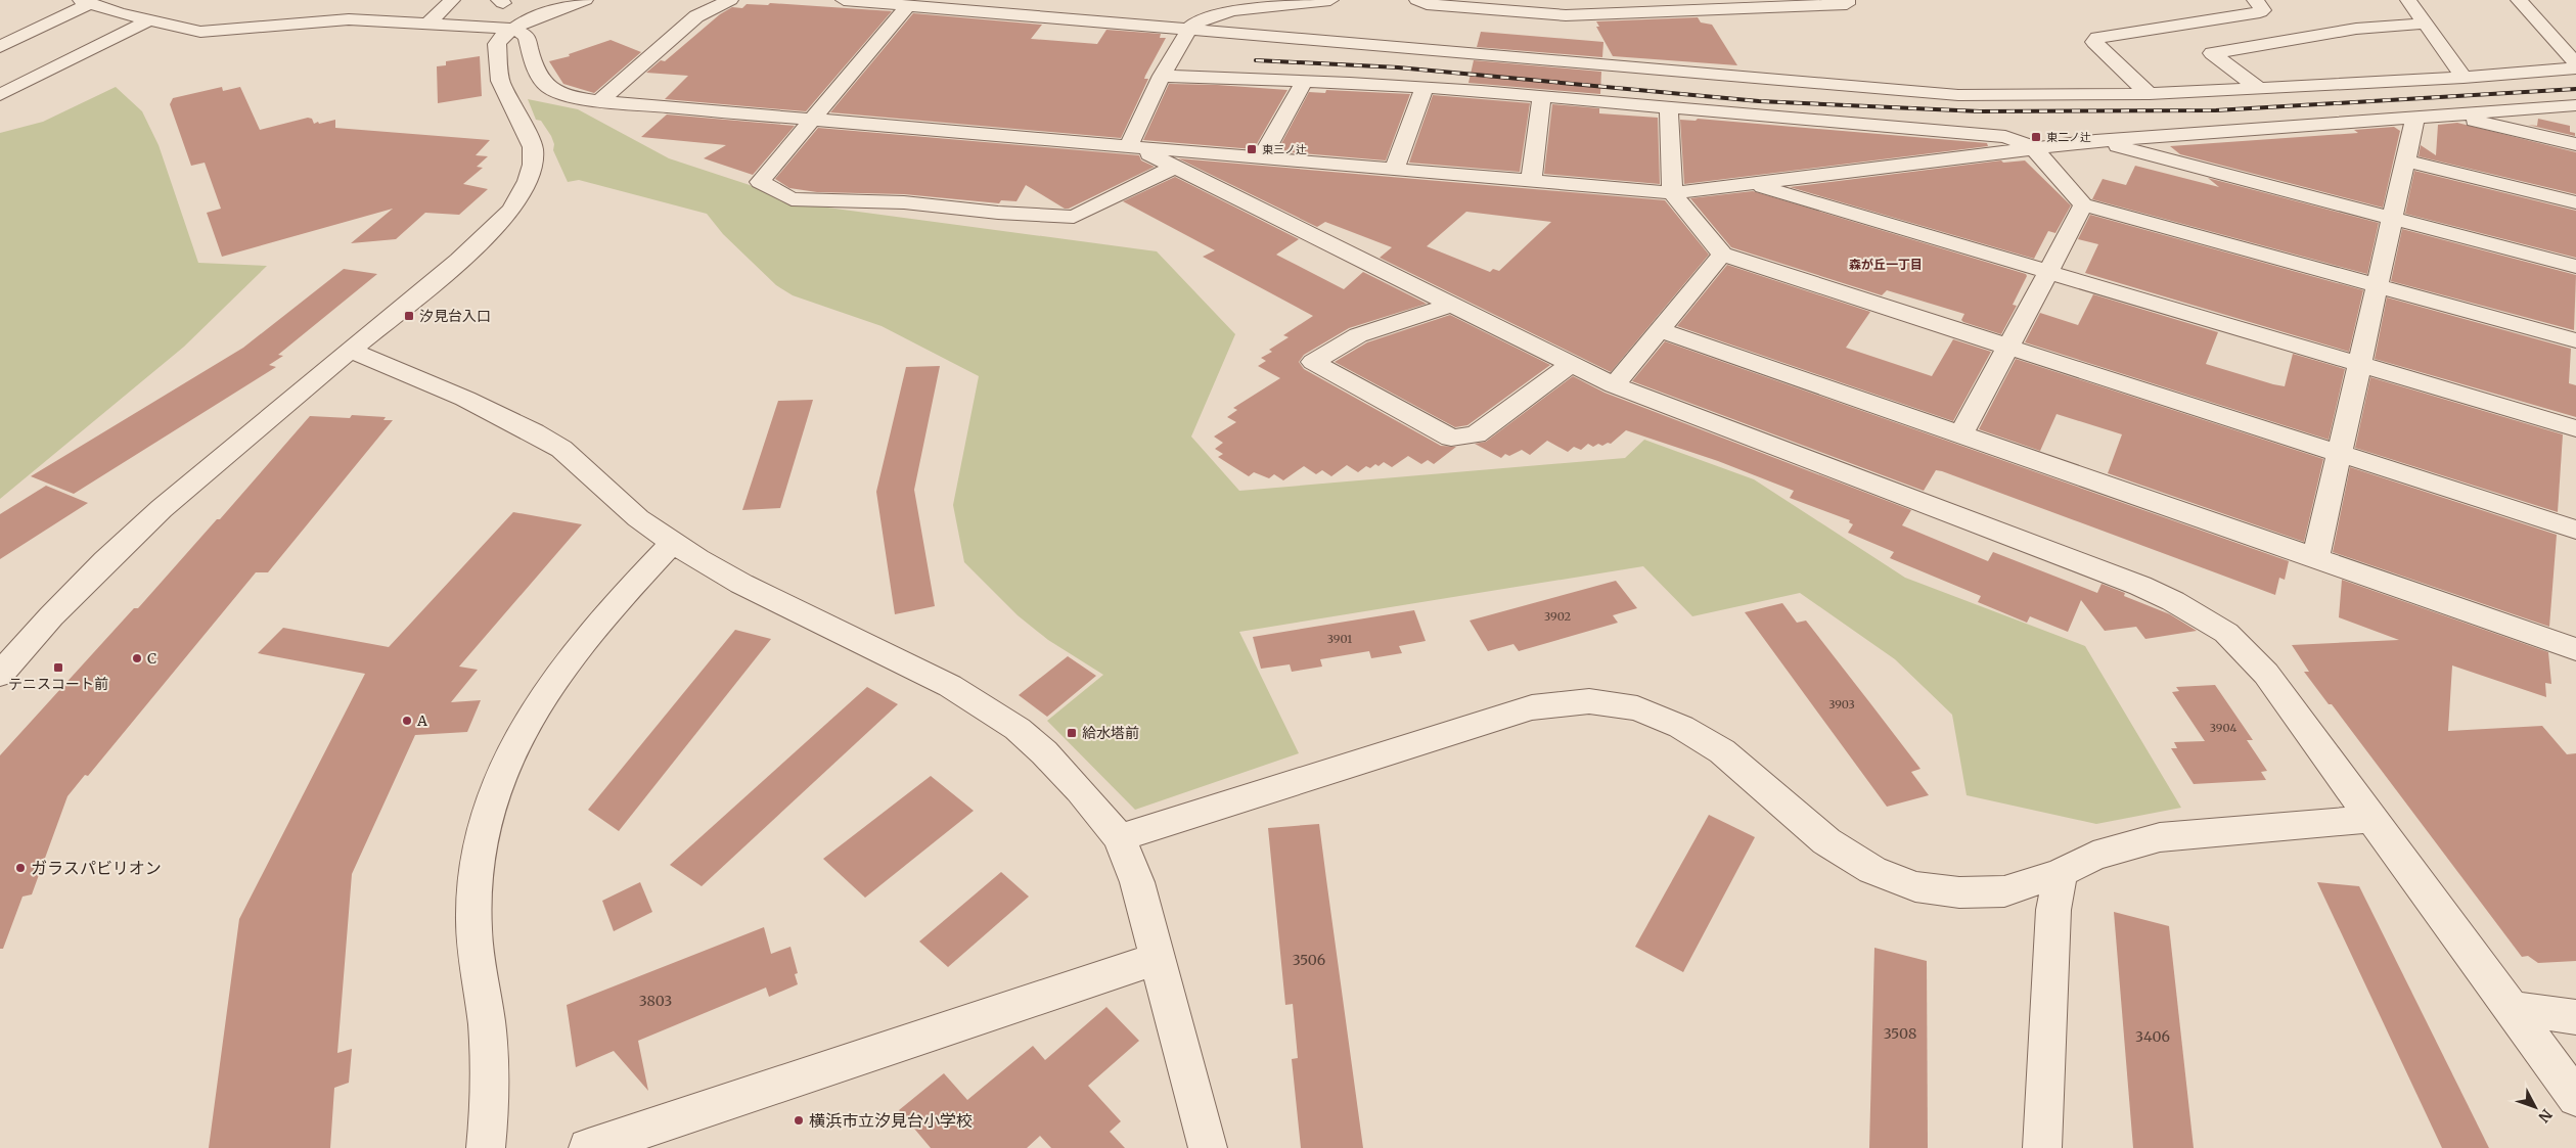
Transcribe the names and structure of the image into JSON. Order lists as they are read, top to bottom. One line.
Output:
{"districts":["森が丘一丁目"],"places":{"transit":["東二ノ辻","東三ノ辻","汐見台入口","テニスコート前","給水塔前"],"other":["C","A","ガラスパビリオン","横浜市立汐見台小学校"]},"house_numbers":["3902","3901","3903","3904","3506","3803","3508","3406"],"north":"bottom right"}
